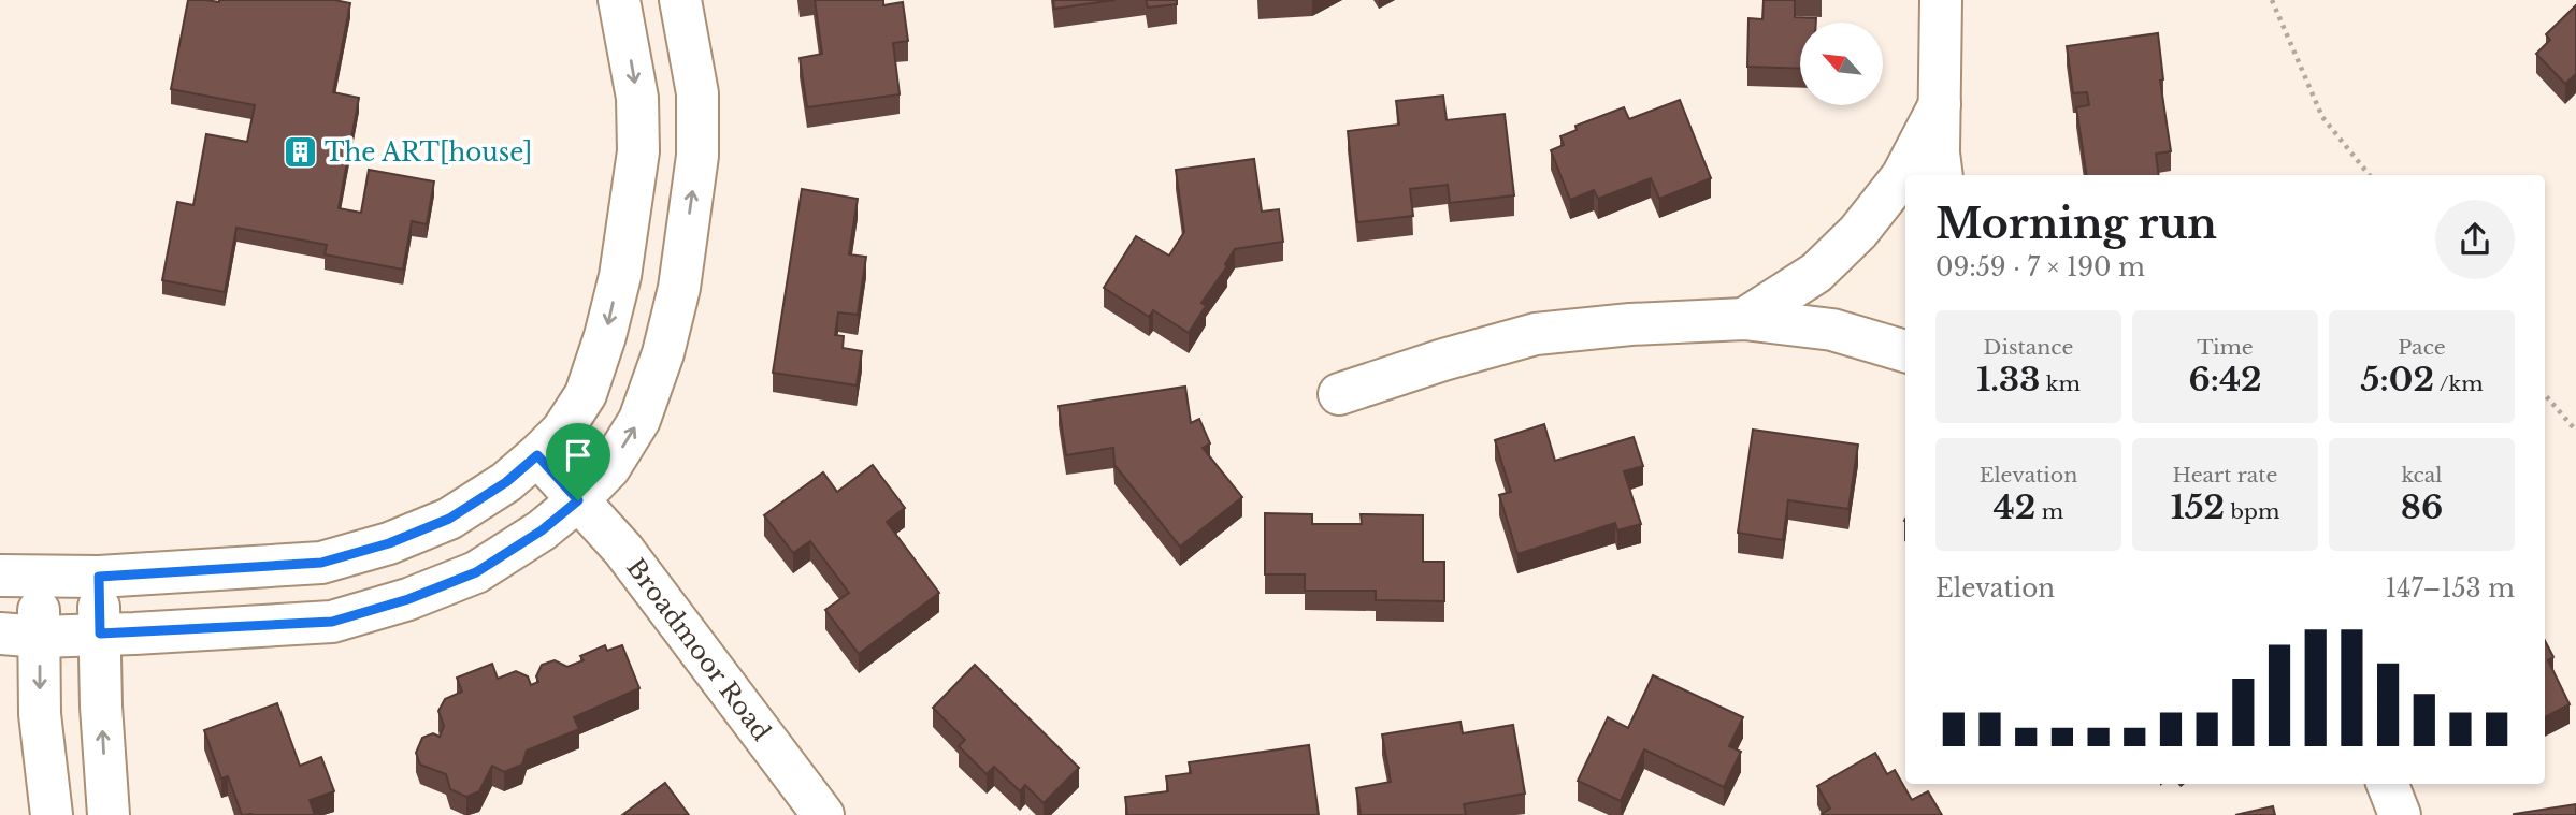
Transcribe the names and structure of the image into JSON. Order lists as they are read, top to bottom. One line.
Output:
{"streets":{"street":["Broadmoor Road"]},"places":{"building":["The ART[house]"]},"north":"top left","page":{"heading":["Morning run","09:59 · 7 × 190 m"],"stats":[["Distance","1.33 km"],["Time","6:42"],["Pace","5:02 /km"],["Elevation","42 m"],["Heart rate","152 bpm"],["kcal","86"]],"chart":["Elevation","147–153 m"]}}
